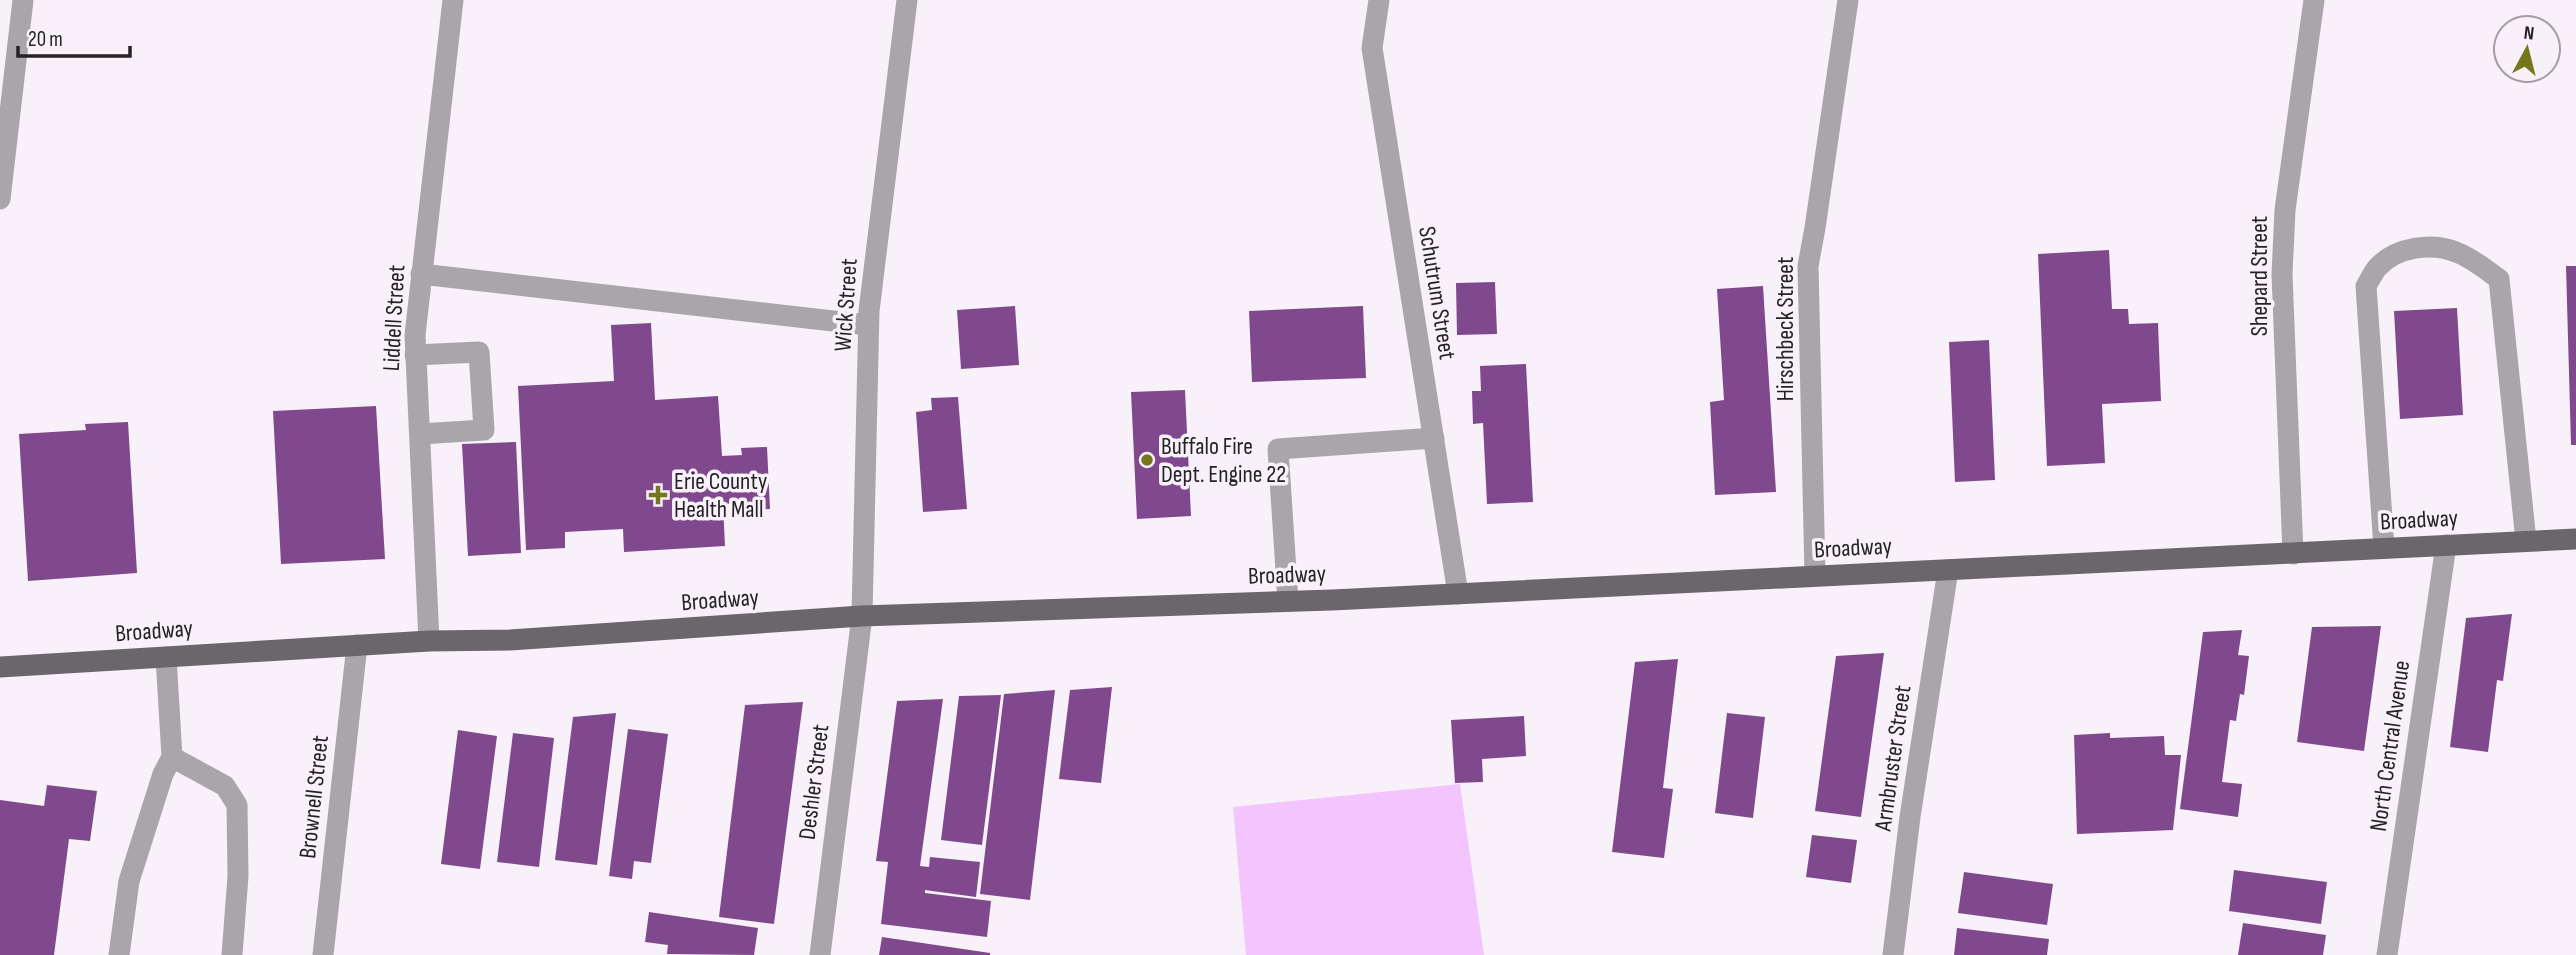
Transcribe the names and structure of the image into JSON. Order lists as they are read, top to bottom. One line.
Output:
{"streets":{"main road":["Broadway"],"street":["Shepard Street","Schutrum Street","Wick Street","Liddell Street","Hirschbeck Street","North Central Avenue","Armbruster Street","Deshler Street","Brownell Street"]},"crossings":[["Shepard Street","Broadway"],["Schutrum Street","Broadway"],["Wick Street","Broadway"],["Wick Street","Deshler Street"],["Liddell Street","Broadway"],["Hirschbeck Street","Broadway"],["Broadway","North Central Avenue"],["Broadway","Armbruster Street"],["Broadway","Deshler Street"],["Broadway","Brownell Street"]],"places":{"other":["Buffalo Fire Dept. Engine 22"],"health":["Erie County Health Mall"]},"scale_bar":"20 m","north":"top"}
